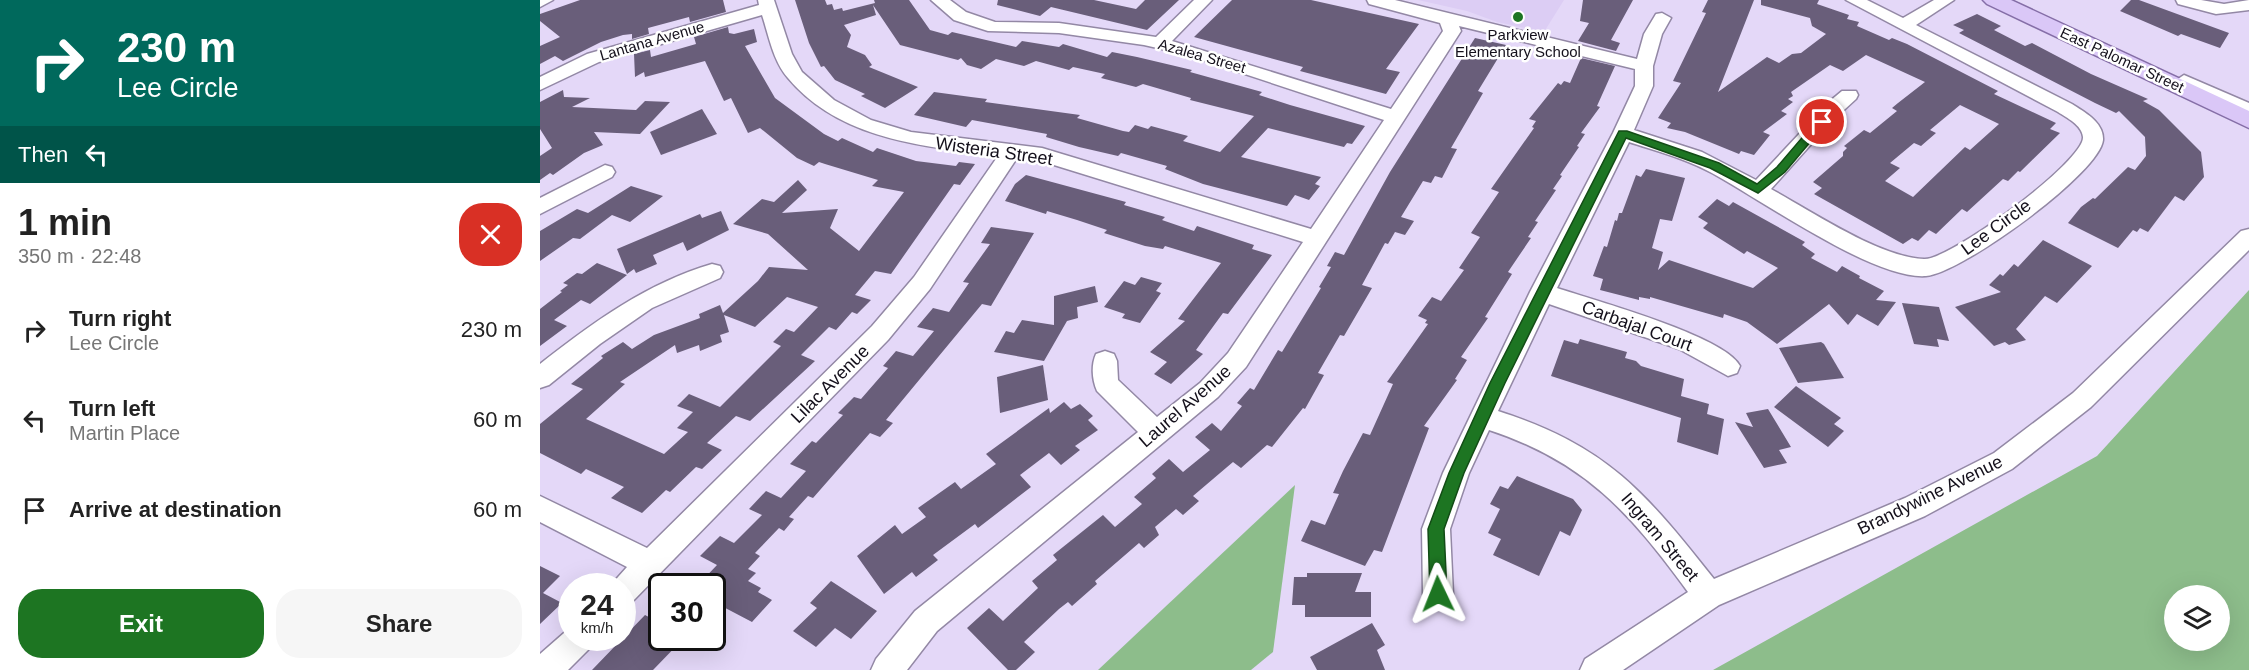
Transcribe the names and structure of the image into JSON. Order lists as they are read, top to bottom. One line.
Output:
{"streets":{"main road":["East Palomar Street"],"street":["Lantana Avenue","Azalea Street","Wisteria Street","Lee Circle","Carbajal Court","Lilac Avenue","Laurel Avenue","Brandywine Avenue","Ingram Street"]},"crossings":[["Lantana Avenue","Wisteria Street"],["Azalea Street","Laurel Avenue"],["Wisteria Street","Lilac Avenue"],["Wisteria Street","Laurel Avenue"],["Brandywine Avenue","Ingram Street"]],"places":["Parkview Elementary School"],"page":{"turn":["230 m","Lee Circle"],"then":"Then","heading":["1 min","350 m · 22:48"],"list":[{"name":"Turn right","note":"Lee Circle","value":"230 m"},{"name":"Turn left","note":"Martin Place","value":"60 m"},{"name":"Arrive at destination","value":"60 m"}],"speed":"24 km/h","limit":"30","buttons":["Exit","Share"]}}
